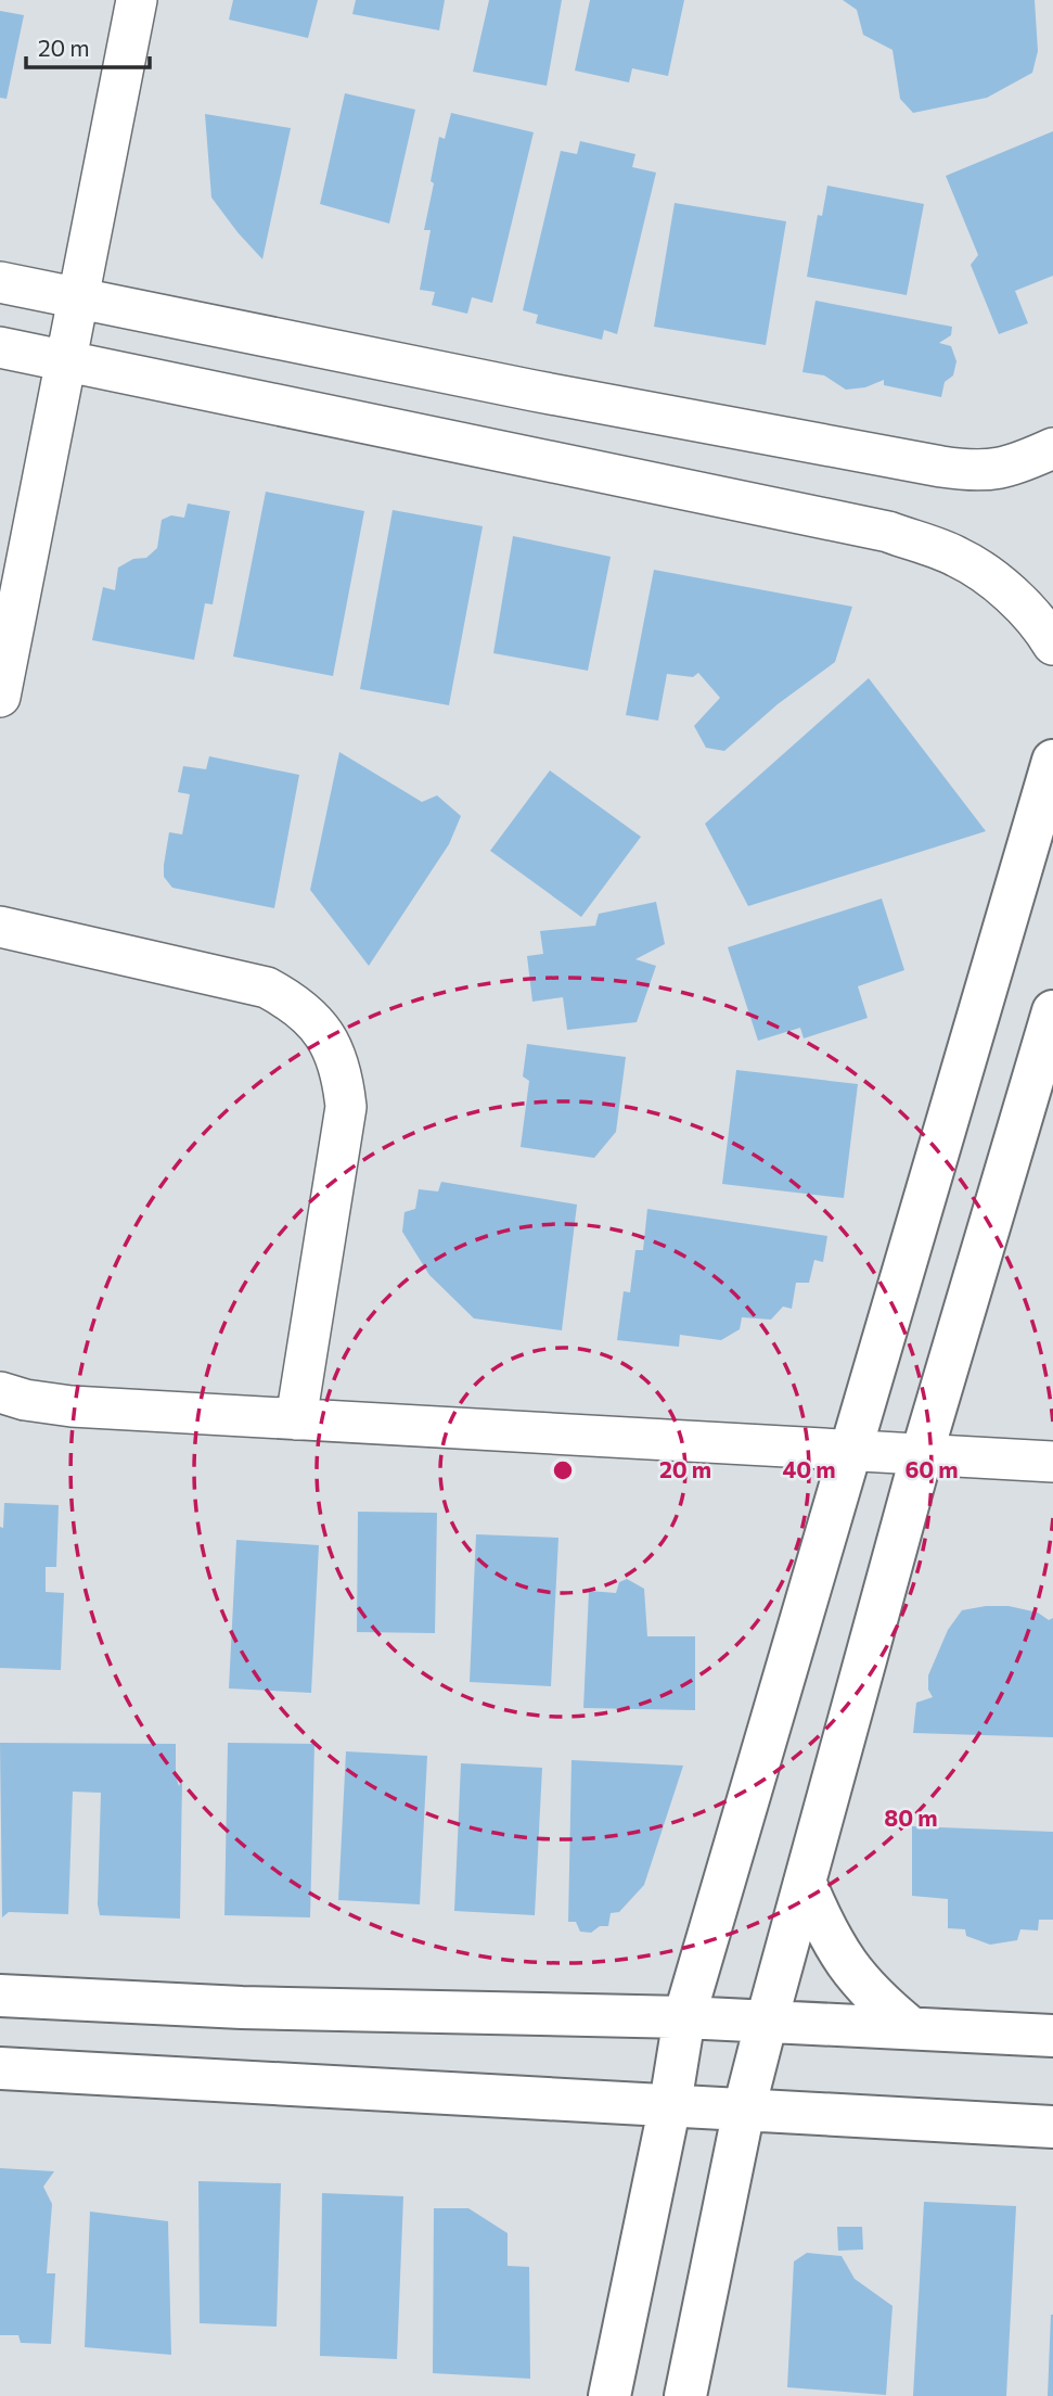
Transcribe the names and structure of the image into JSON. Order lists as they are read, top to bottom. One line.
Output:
{"scale_bar":"20 m","rings":["20 m","40 m","60 m","80 m"]}
